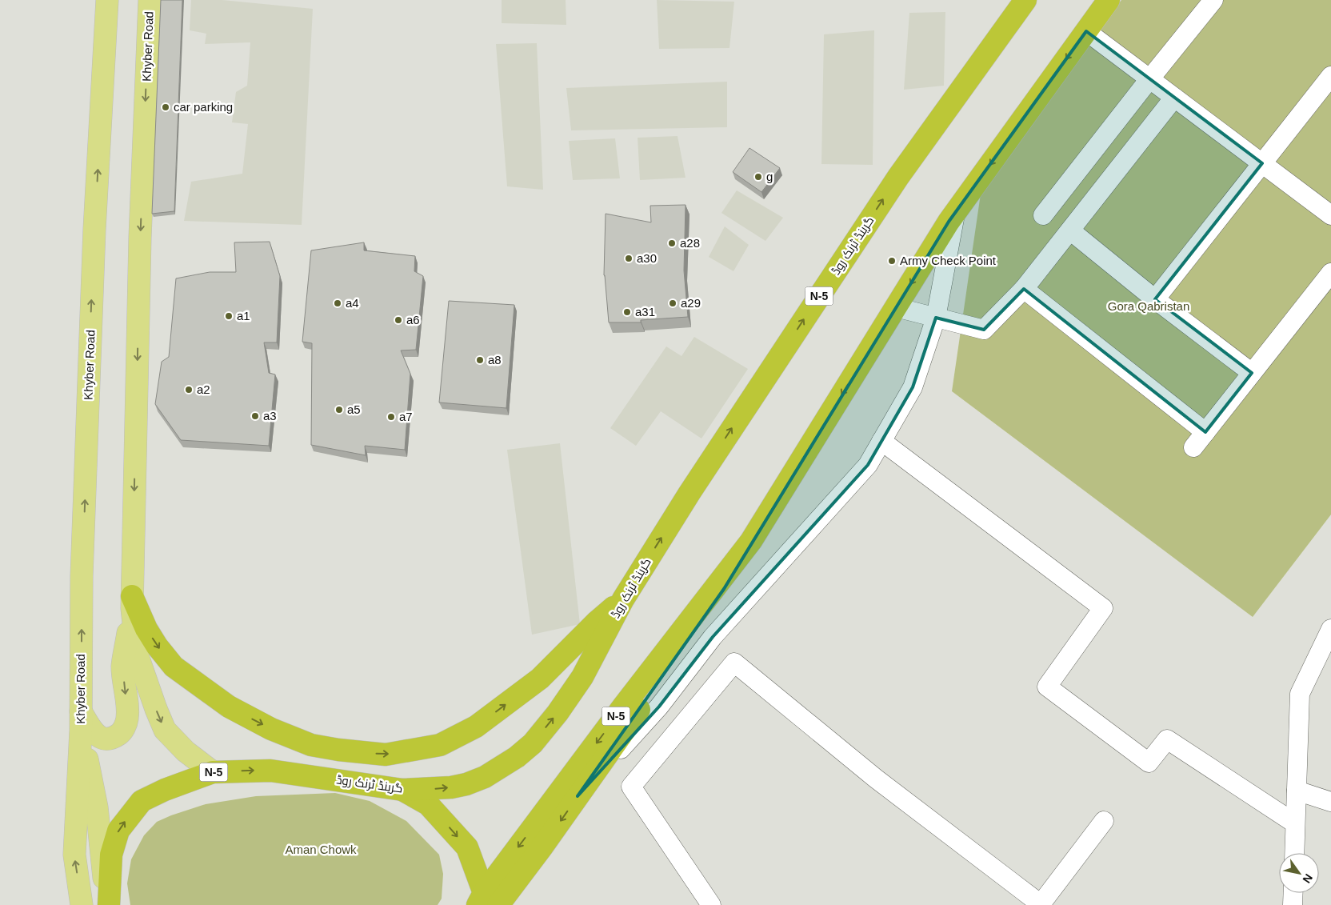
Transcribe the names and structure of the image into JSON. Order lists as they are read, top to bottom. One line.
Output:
{"streets":{"highway":["گرینڈ ٹرنک روڈ","N-5"],"main road":["Khyber Road"]},"parks":["Gora Qabristan","Aman Chowk"],"places":["car parking","g","a28","a30","Army Check Point","a4","a29","a31","a1","a6","a8","a2","a5","a3","a7"],"north":"bottom right"}
